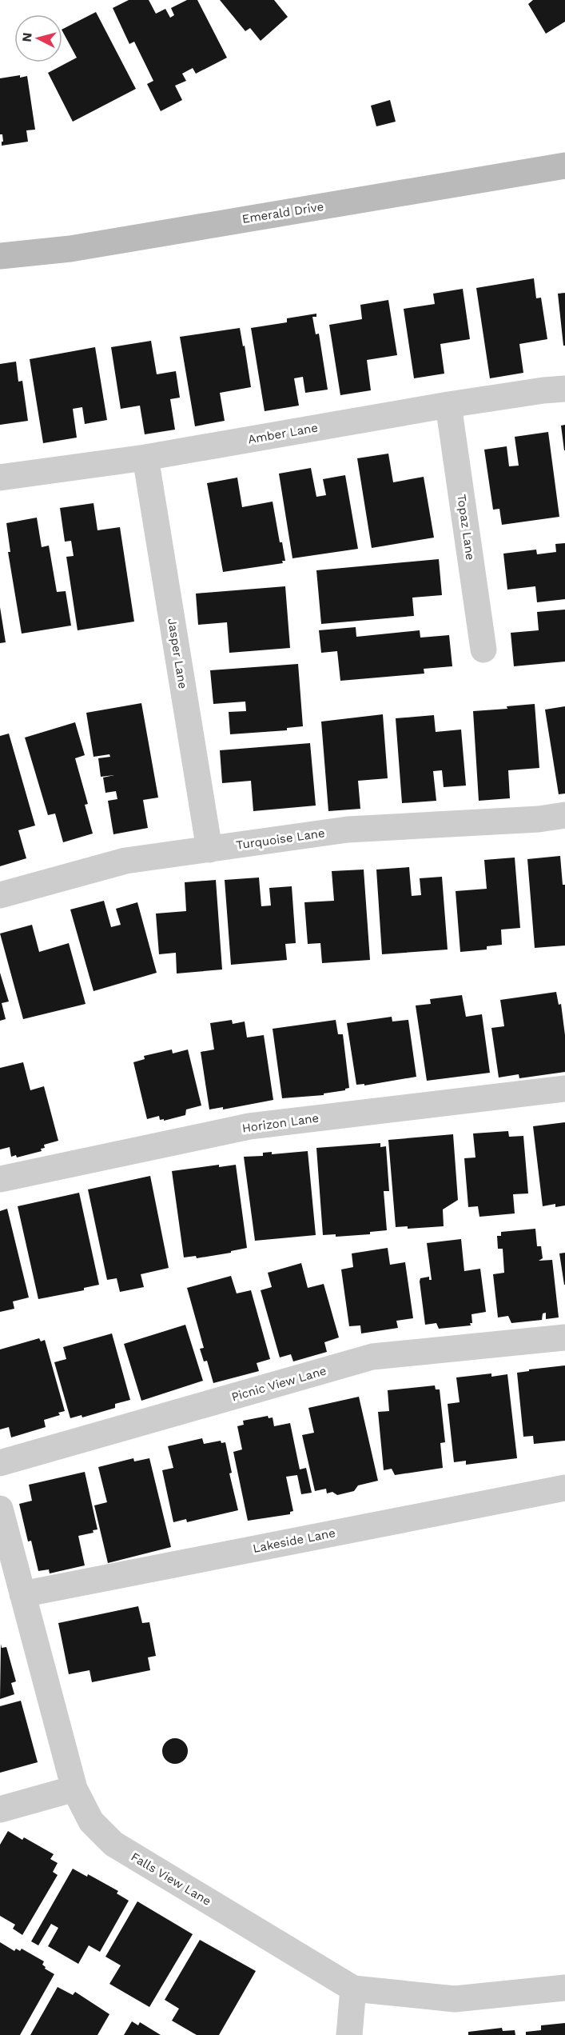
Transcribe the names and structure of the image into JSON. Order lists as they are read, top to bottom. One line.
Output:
{"streets":{"main road":["Emerald Drive"],"street":["Amber Lane","Topaz Lane","Jasper Lane","Turquoise Lane","Horizon Lane","Picnic View Lane","Lakeside Lane","Falls View Lane"]},"crossings":[["Amber Lane","Topaz Lane"],["Amber Lane","Jasper Lane"],["Jasper Lane","Turquoise Lane"],["Lakeside Lane","Falls View Lane"]],"north":"left"}
